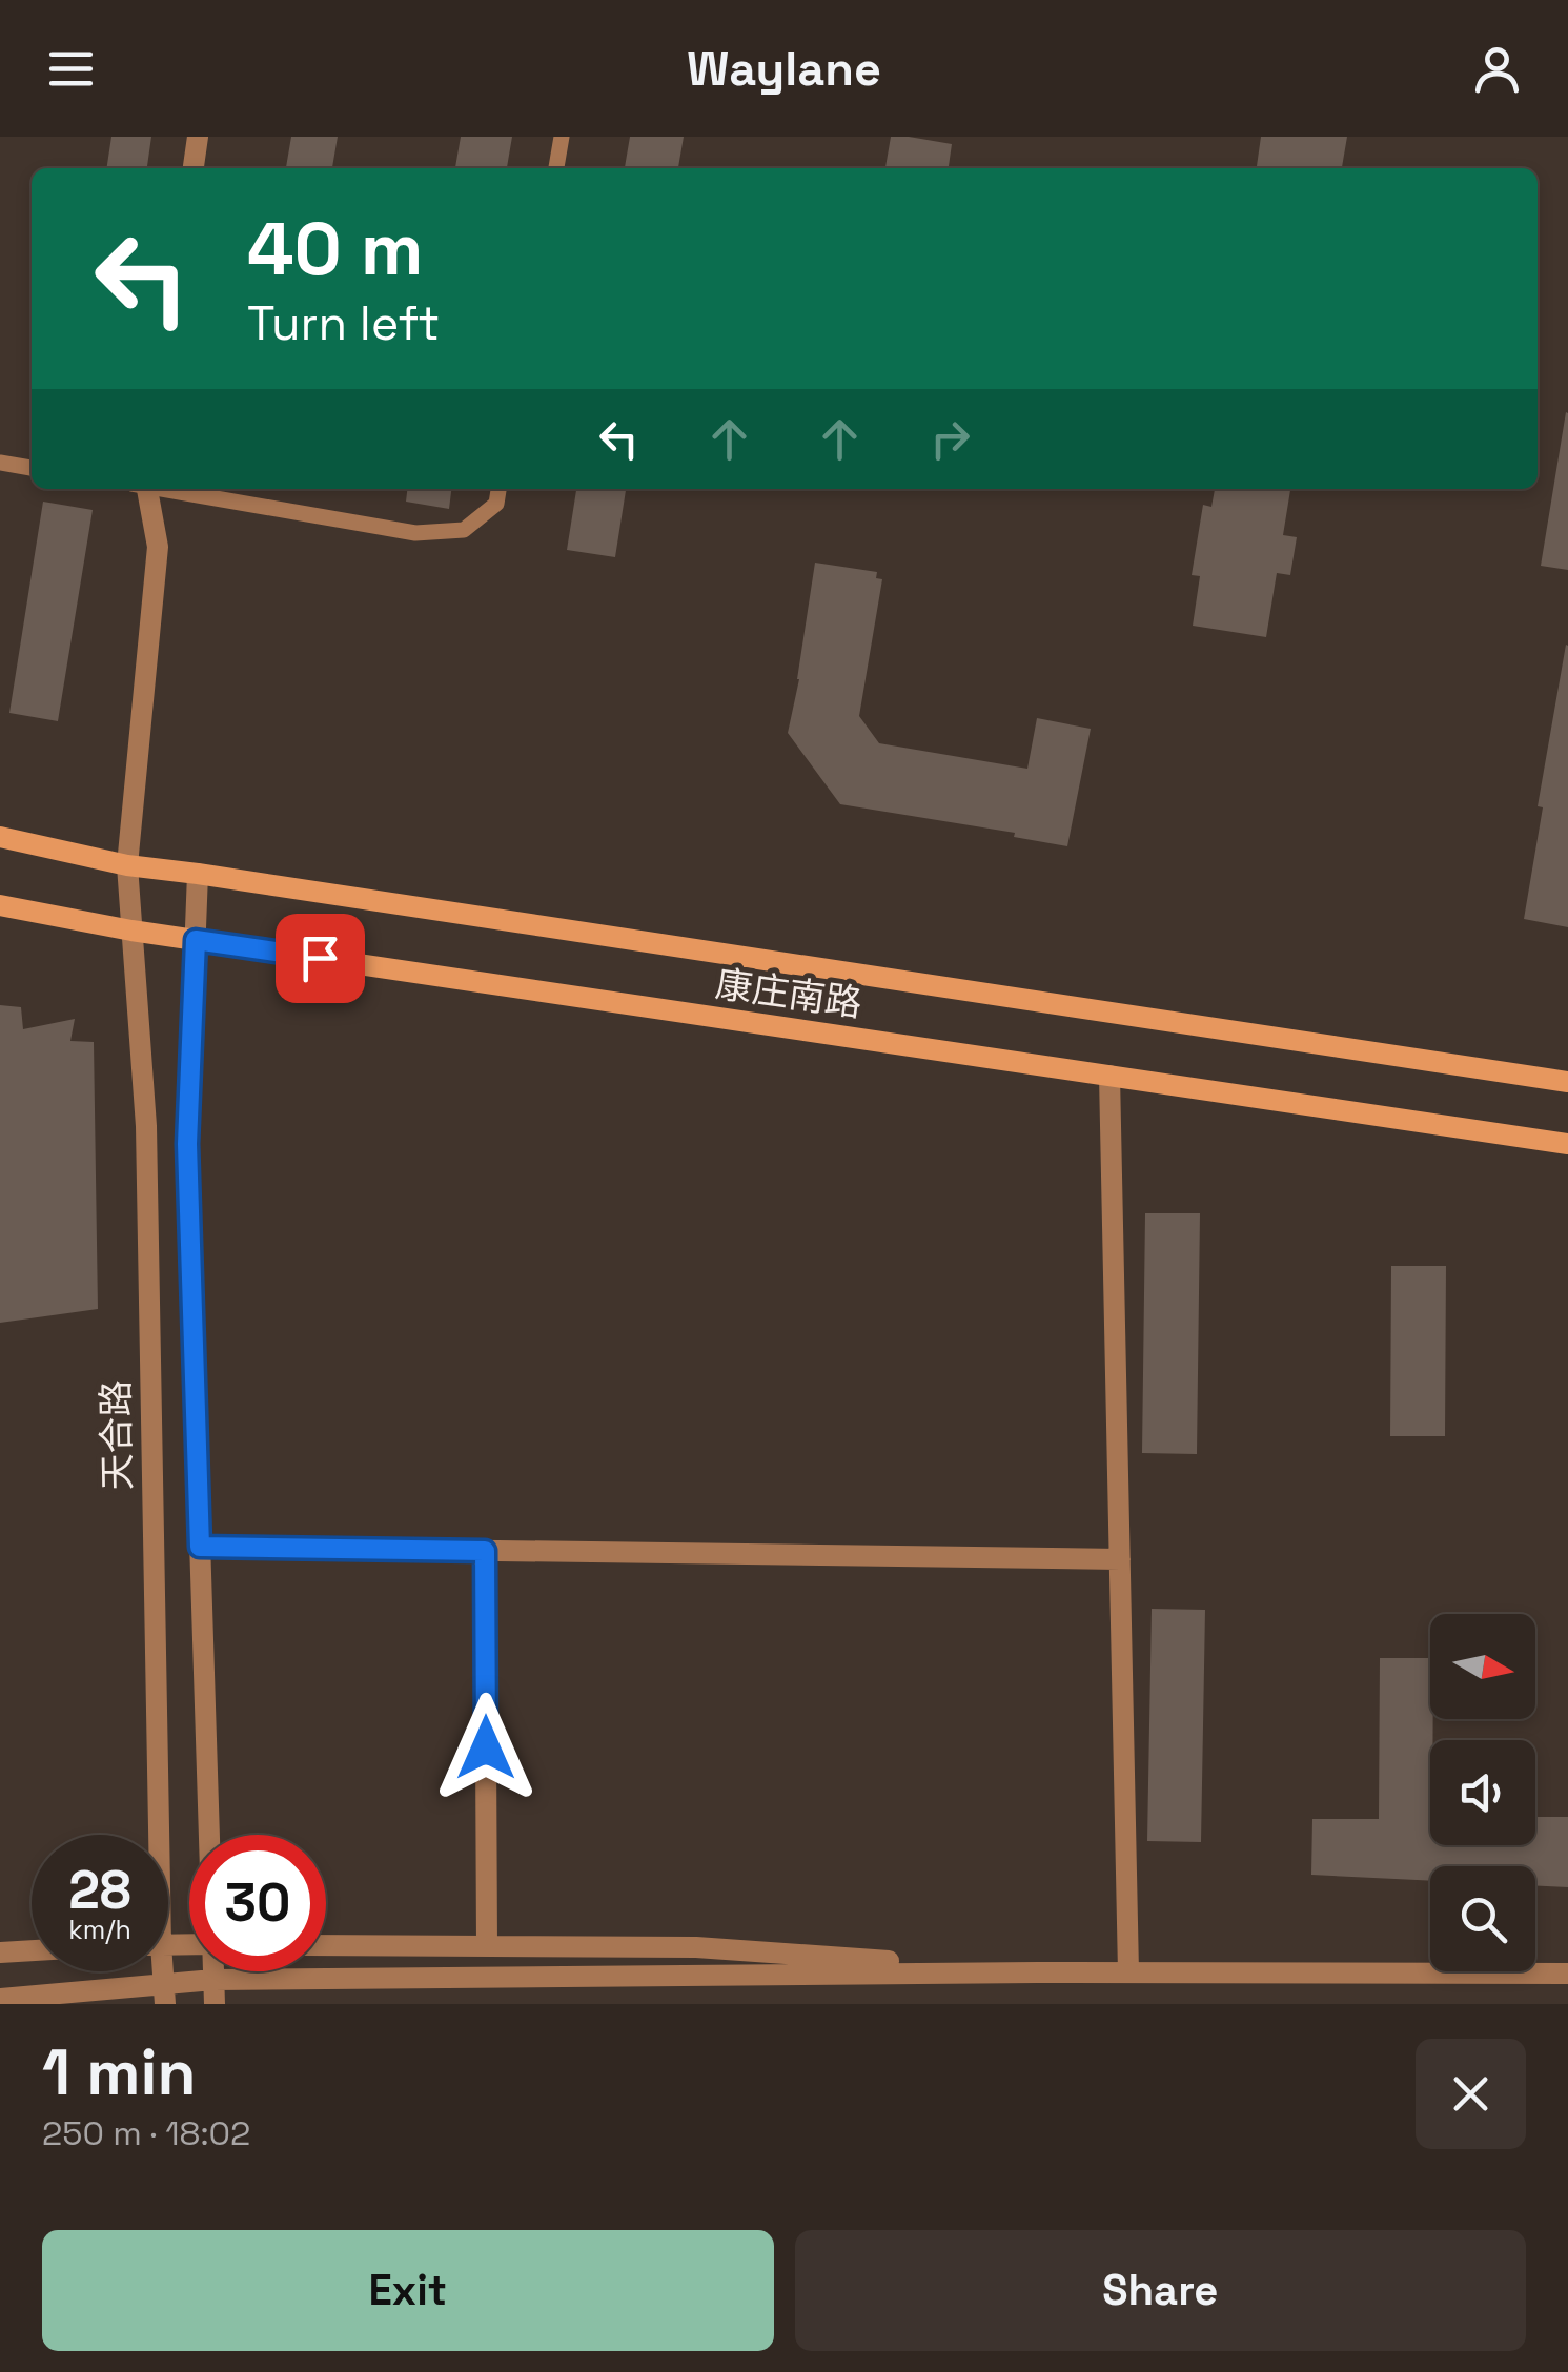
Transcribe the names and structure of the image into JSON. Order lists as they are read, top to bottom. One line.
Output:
{"streets":{"main road":["康庄南路"],"street":["天合路"]},"crossings":[["康庄南路","天合路"]],"north":"right","page":{"header":"Waylane","turn":["40 m","Turn left"],"speed":"28 km/h","limit":"30","heading":["1 min","250 m · 18:02"],"buttons":["Exit","Share"]}}
